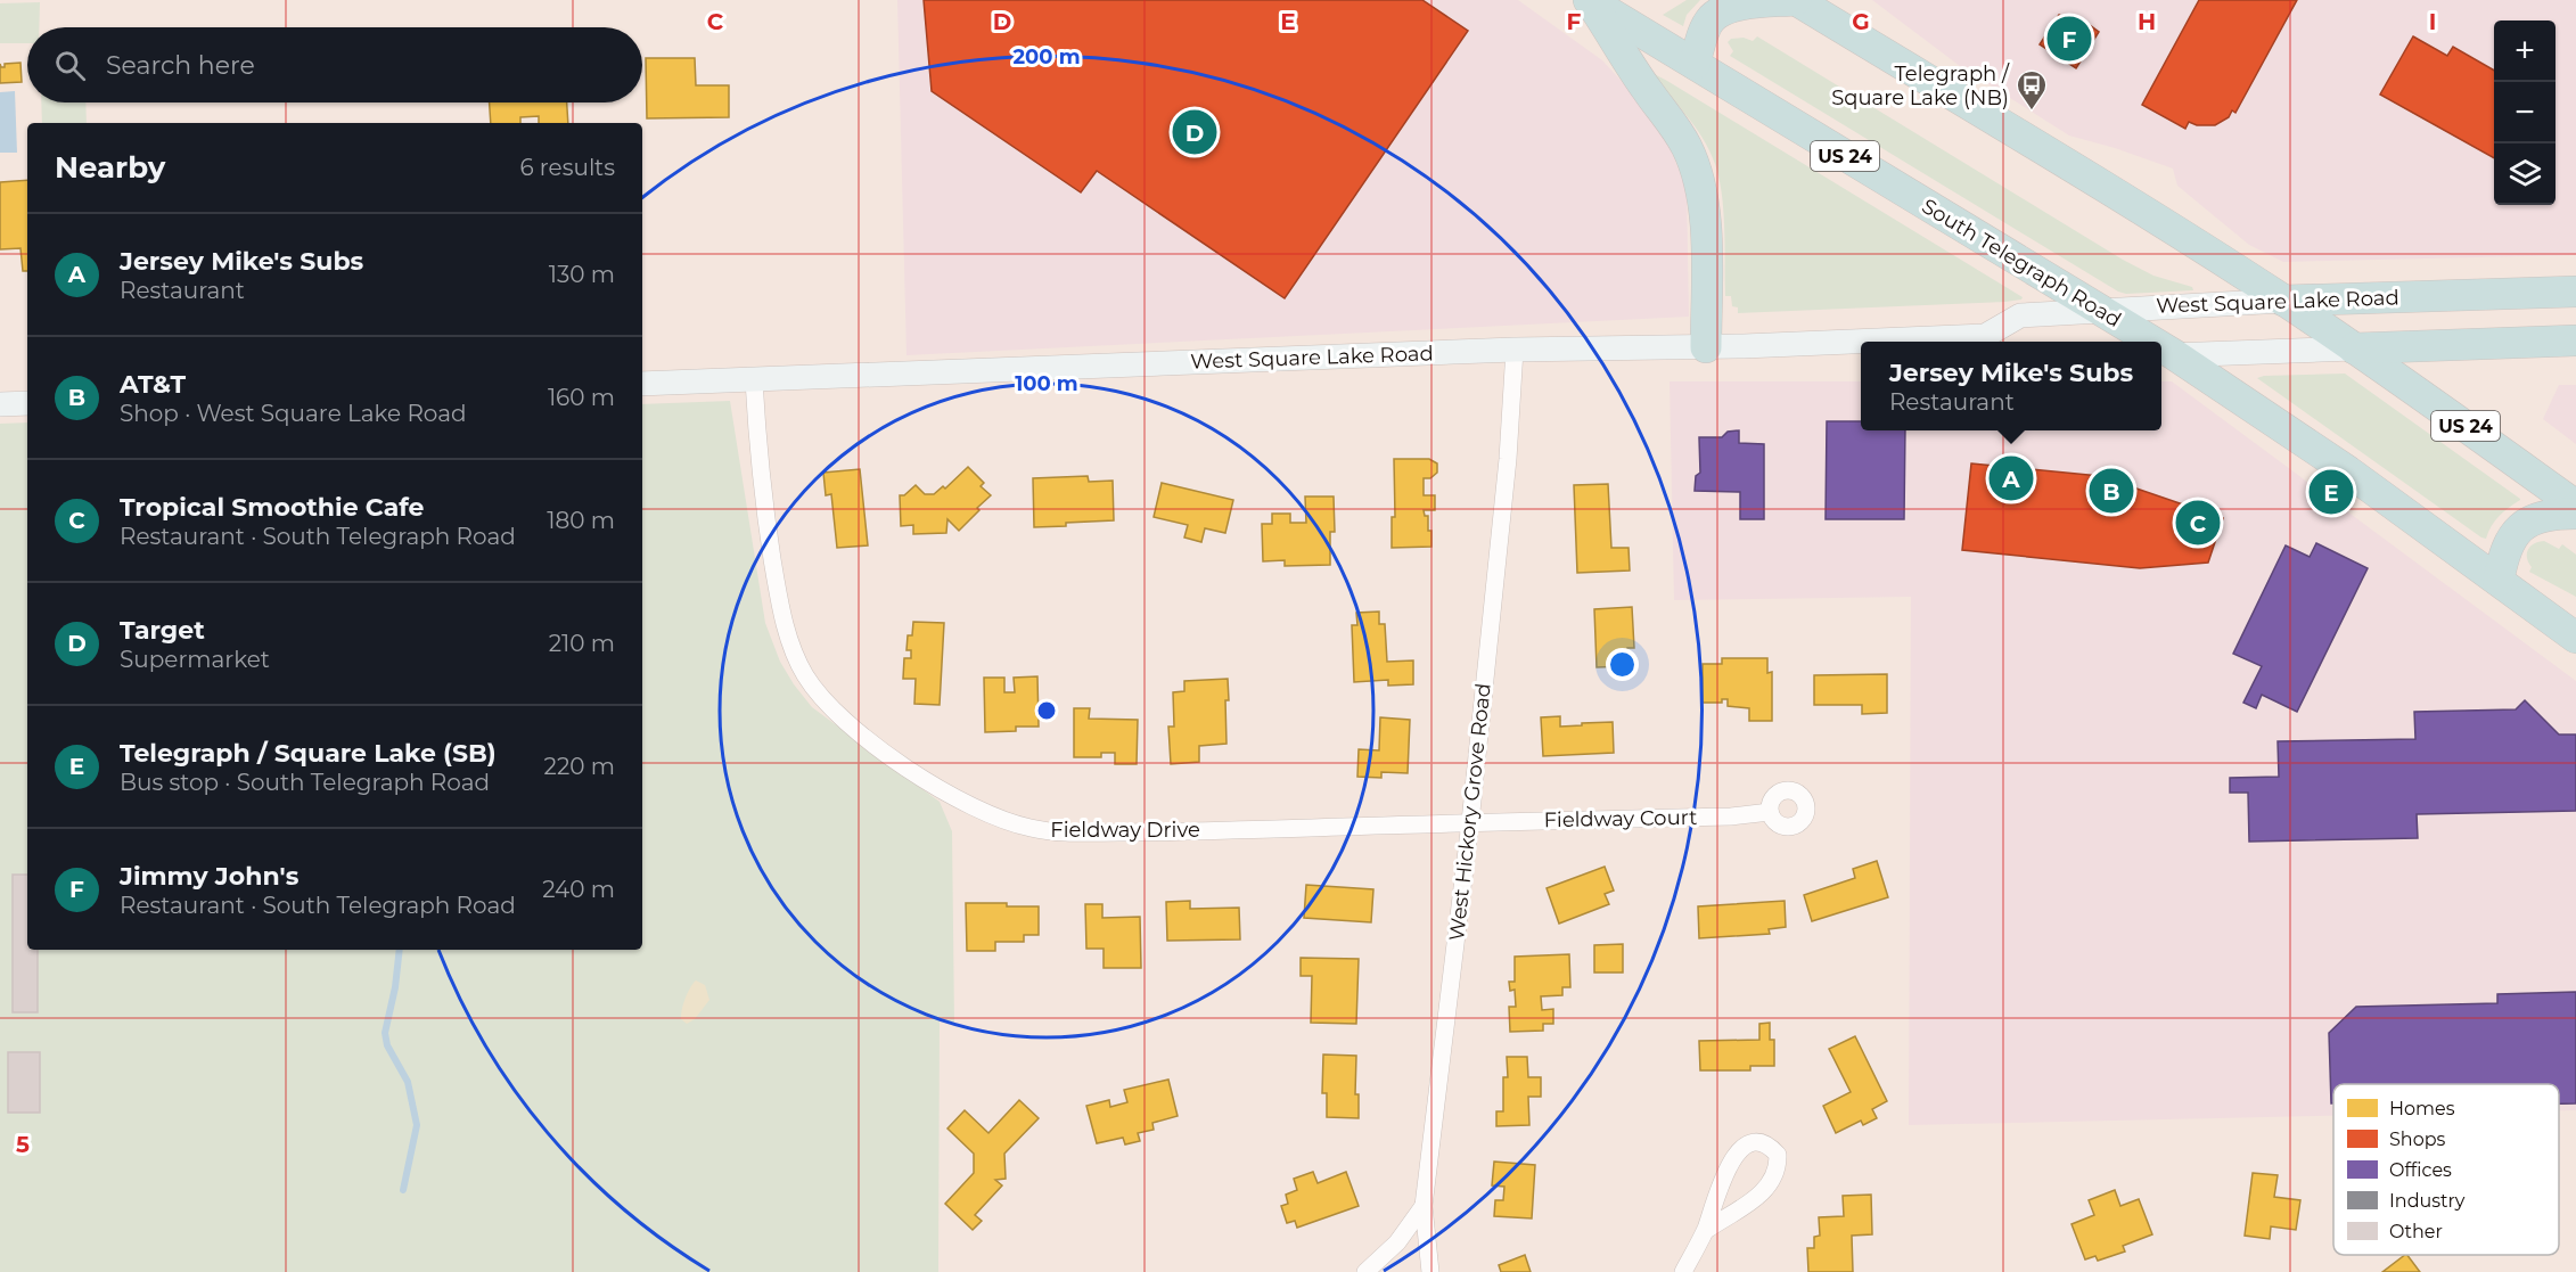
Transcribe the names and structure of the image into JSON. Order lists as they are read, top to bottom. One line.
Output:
{"streets":{"highway":["US 24","South Telegraph Road","West Square Lake Road"],"street":["West Hickory Grove Road","Fieldway Court","Fieldway Drive"]},"crossings":[["US 24","West Square Lake Road"],["South Telegraph Road","West Square Lake Road"],["West Square Lake Road","West Hickory Grove Road"],["West Square Lake Road","Fieldway Drive"],["West Hickory Grove Road","Fieldway Court"],["West Hickory Grove Road","Fieldway Drive"],["Fieldway Court","Fieldway Drive"]],"places":{"bus stop":["Telegraph / Square Lake (NB)"]},"legend":["Homes","Shops","Offices","Industry","Other"],"page":{"pins":["F","D","A","B","E","C"],"map_buttons":["+","−"],"search":"Search here","heading":["Nearby","6 results"],"list":[{"mark":"A","name":"Jersey Mike's Subs","note":"Restaurant","value":"130 m"},{"mark":"B","name":"AT&T","note":"Shop · West Square Lake Road","value":"160 m"},{"mark":"C","name":"Tropical Smoothie Cafe","note":"Restaurant · South Telegraph Road","value":"180 m"},{"mark":"D","name":"Target","note":"Supermarket","value":"210 m"},{"mark":"E","name":"Telegraph / Square Lake (SB)","note":"Bus stop · South Telegraph Road","value":"220 m"},{"mark":"F","name":"Jimmy John's","note":"Restaurant · South Telegraph Road","value":"240 m"}],"popup":["Jersey Mike's Subs","Restaurant"]},"grid":{"columns":["C","D","E","F","G","H","I"],"rows":["5"]},"rings":["200 m","100 m"]}
